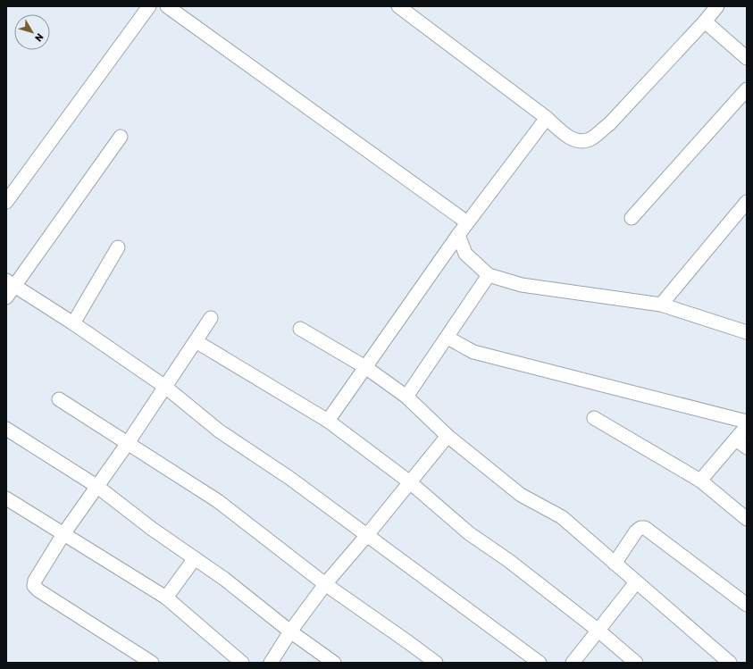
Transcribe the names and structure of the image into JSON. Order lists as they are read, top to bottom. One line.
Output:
{"north":"bottom right"}
